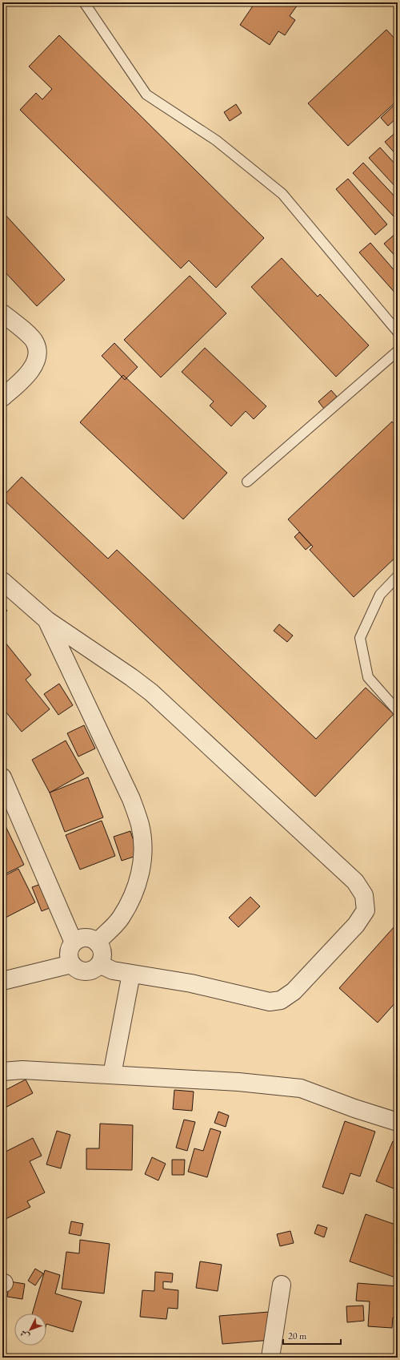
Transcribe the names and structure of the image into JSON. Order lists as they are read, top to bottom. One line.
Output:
{"scale_bar":"20 m","north":"bottom left"}
